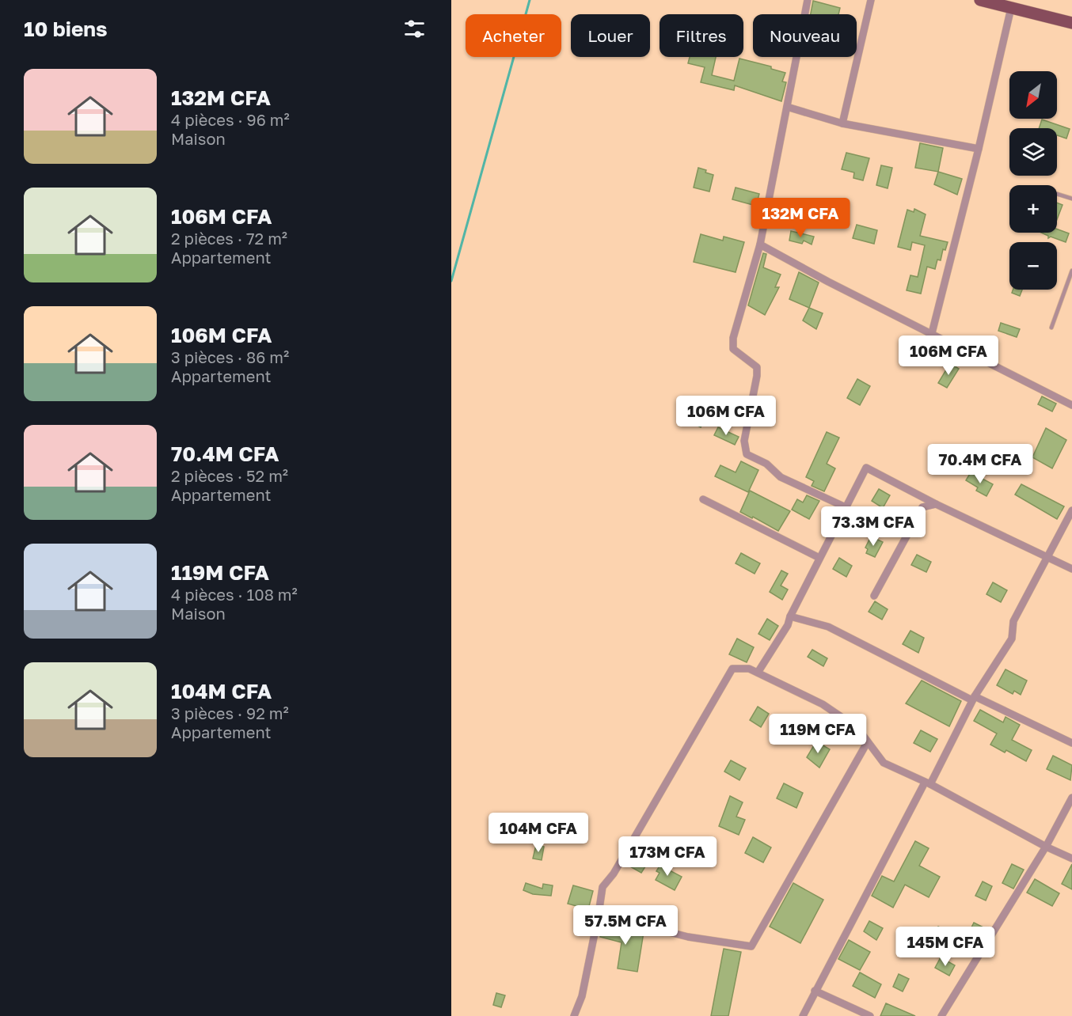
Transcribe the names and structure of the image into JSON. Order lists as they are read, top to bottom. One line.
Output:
{"north":"bottom left","page":{"heading":"10 biens","chip":["Acheter","Louer","Filtres","Nouveau"],"list":[{"name":"132M CFA","note":"4 pièces · 96 m² · Maison"},{"name":"106M CFA","note":"2 pièces · 72 m² · Appartement"},{"name":"106M CFA","note":"3 pièces · 86 m² · Appartement"},{"name":"70.4M CFA","note":"2 pièces · 52 m² · Appartement"},{"name":"119M CFA","note":"4 pièces · 108 m² · Maison"},{"name":"104M CFA","note":"3 pièces · 92 m² · Appartement"}],"map_buttons":["+","−"],"price":["132M CFA","106M CFA","106M CFA","70.4M CFA","73.3M CFA","119M CFA","104M CFA","173M CFA","57.5M CFA","145M CFA"]}}
